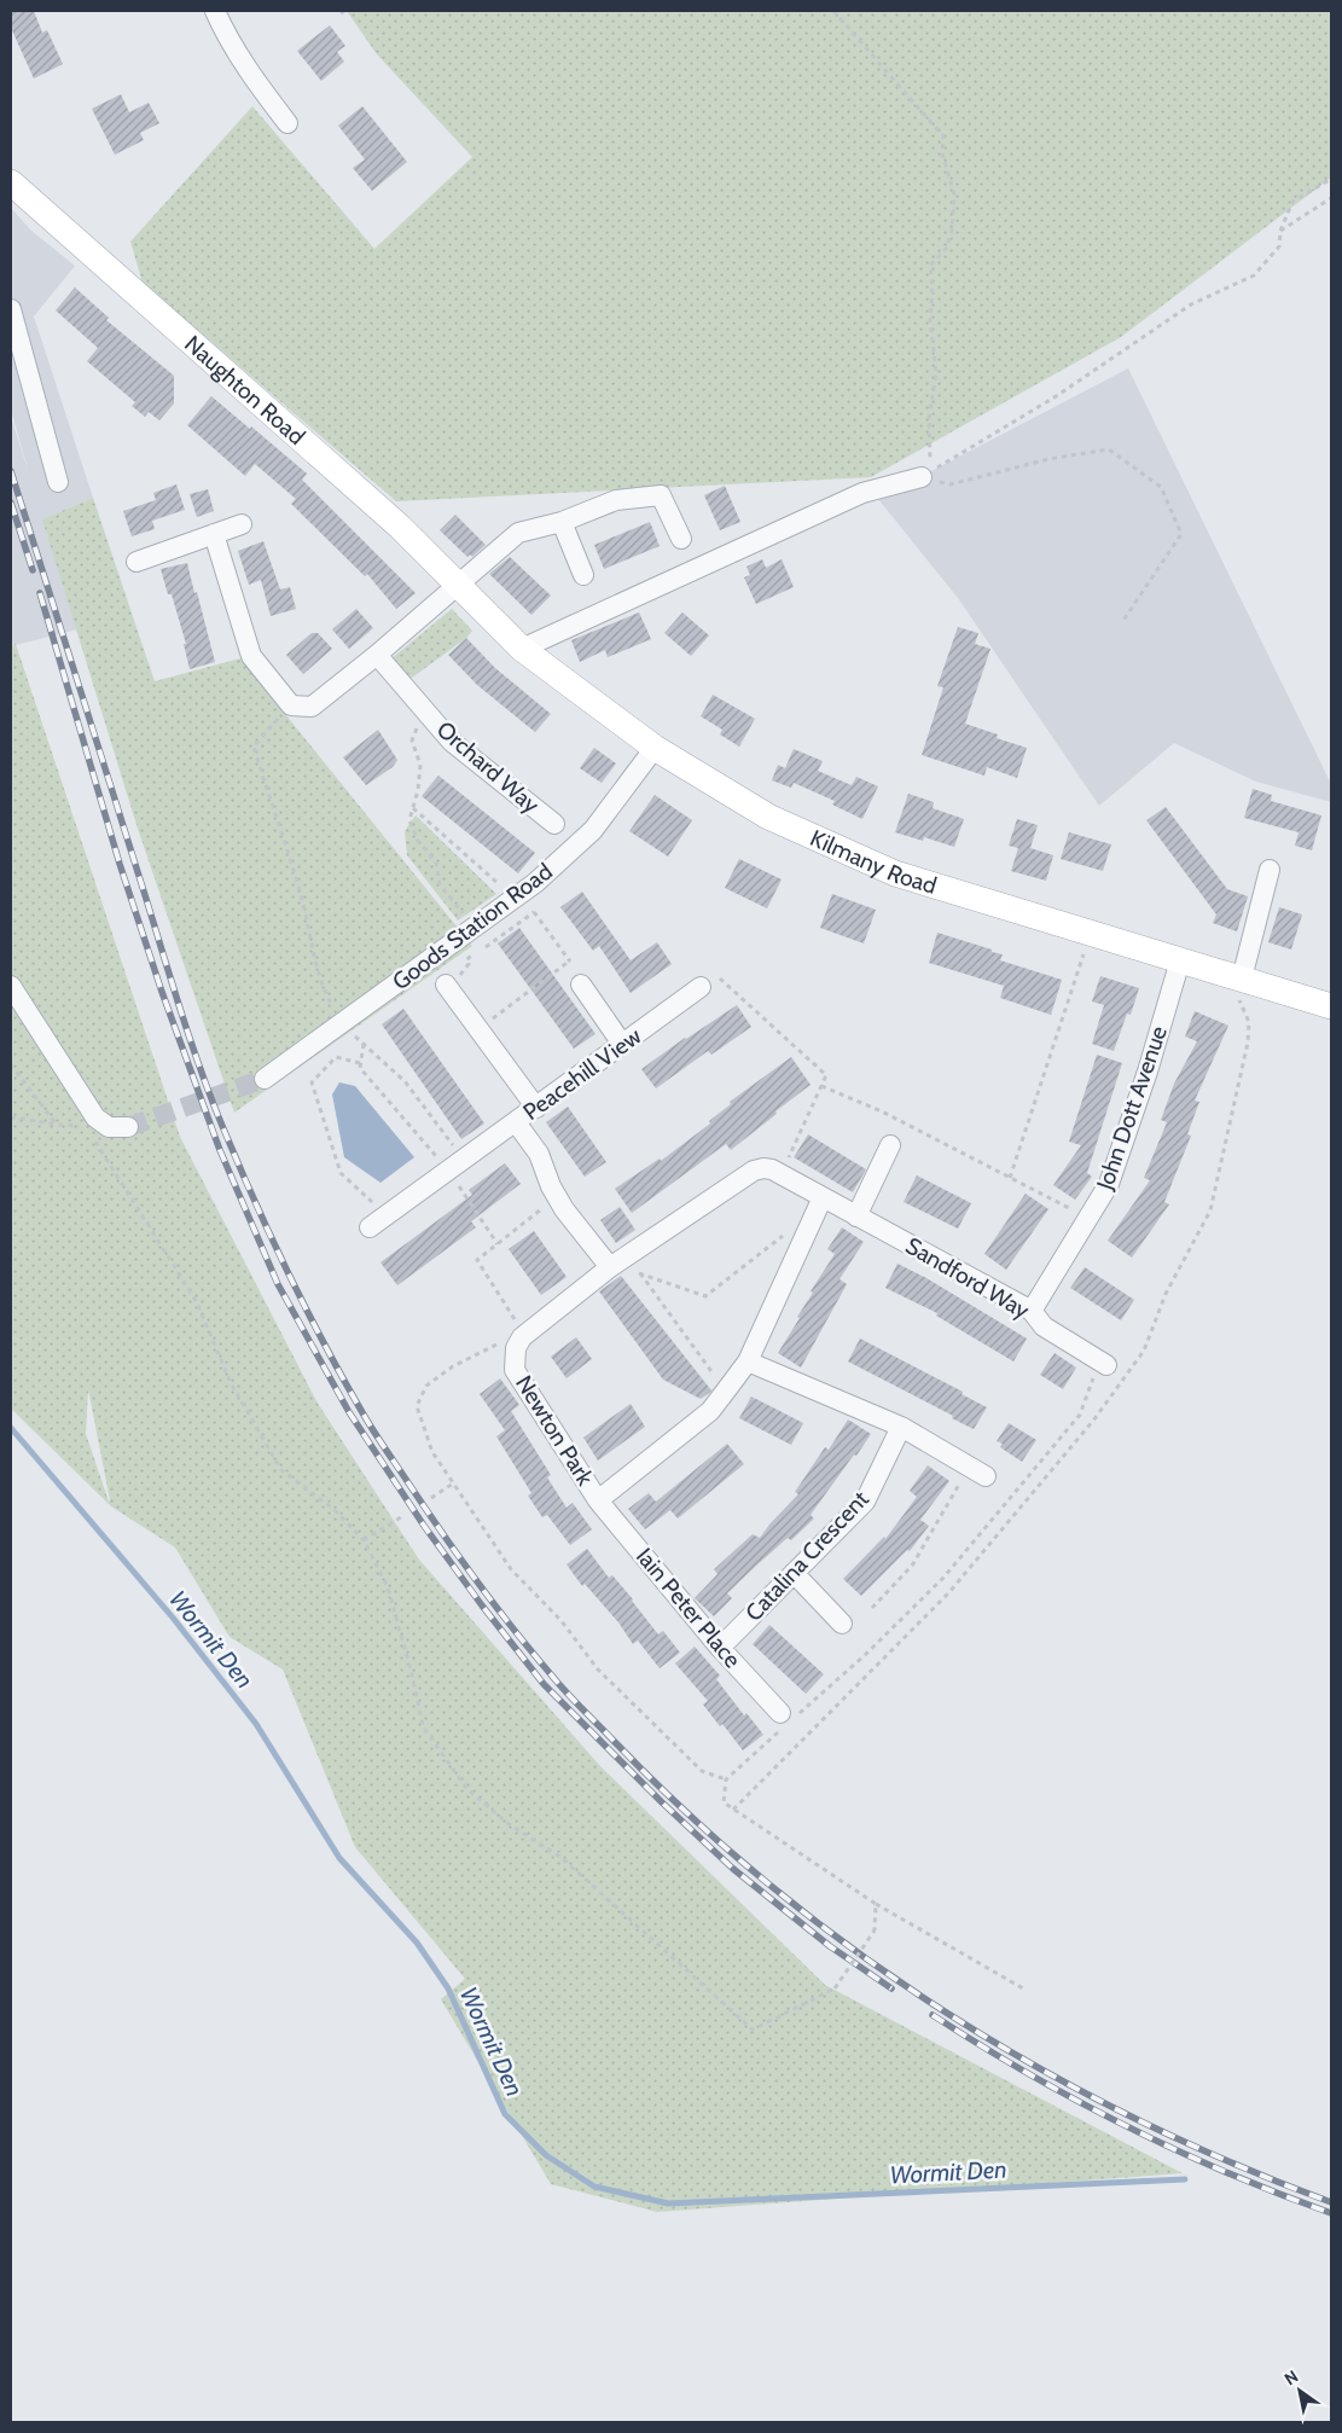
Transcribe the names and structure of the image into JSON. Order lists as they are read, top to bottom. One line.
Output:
{"streets":{"main road":["Naughton Road","Kilmany Road"],"street":["Orchard Way","Goods Station Road","Peacehill View","John Dott Avenue","Sandford Way","Newton Park","Catalina Crescent","Iain Peter Place"]},"crossings":[["Naughton Road","Kilmany Road"],["Kilmany Road","Goods Station Road"],["Kilmany Road","John Dott Avenue"],["John Dott Avenue","Sandford Way"],["Sandford Way","Newton Park"],["Newton Park","Iain Peter Place"],["Catalina Crescent","Iain Peter Place"]],"water":["Wormit Den"],"north":"top left"}
